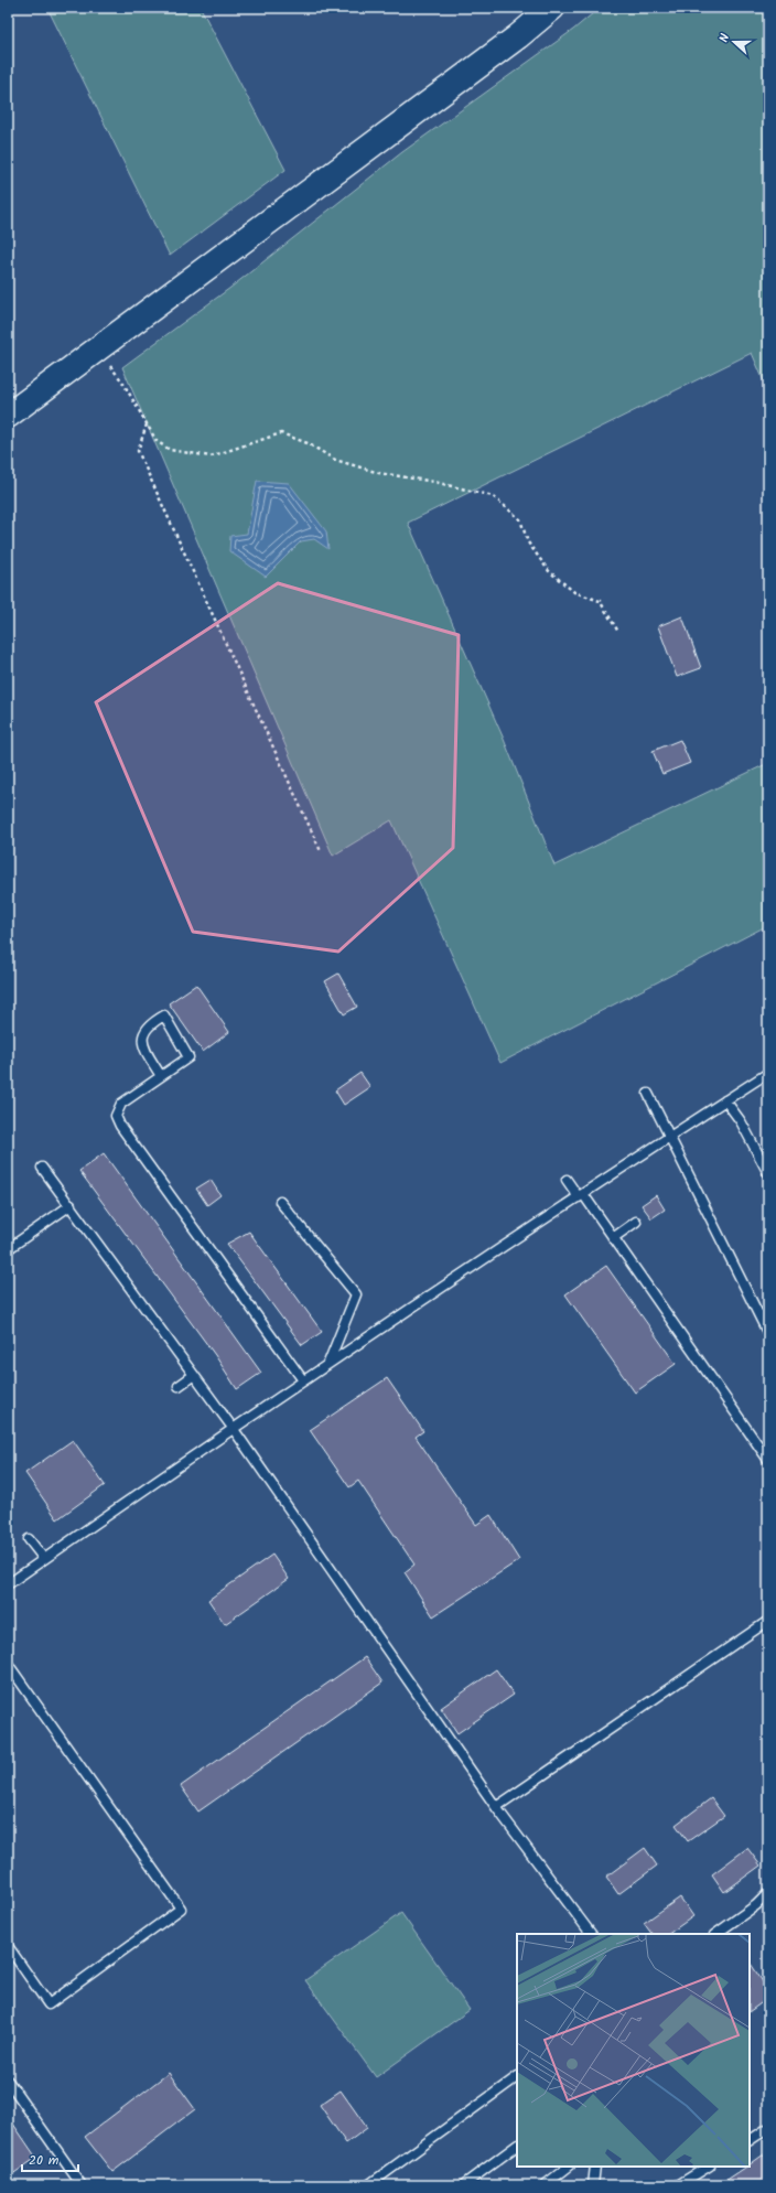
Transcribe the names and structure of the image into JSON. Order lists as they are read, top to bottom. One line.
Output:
{"scale_bar":"20 m","north":"left"}
